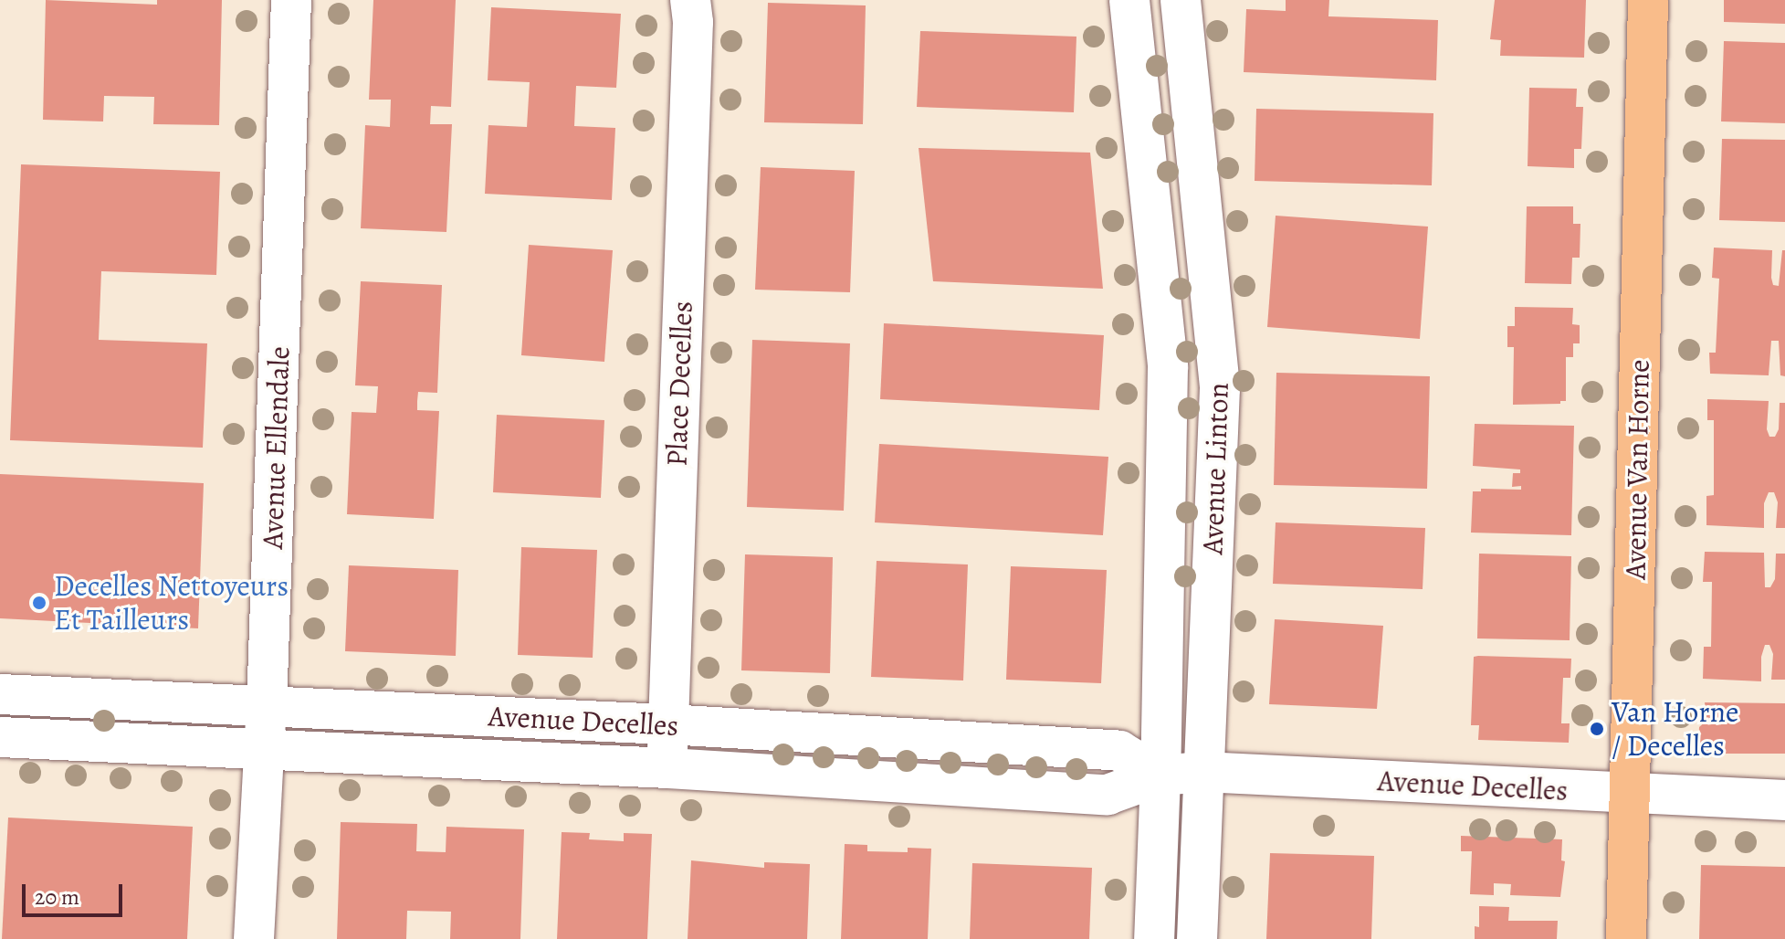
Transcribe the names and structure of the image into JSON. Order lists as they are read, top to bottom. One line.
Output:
{"streets":{"main road":["Avenue Van Horne"],"street":["Place Decelles","Avenue Ellendale","Avenue Linton","Avenue Decelles"]},"crossings":[["Place Decelles","Avenue Decelles"],["Avenue Ellendale","Avenue Decelles"],["Avenue Linton","Avenue Decelles"],["Avenue Van Horne","Avenue Decelles"]],"places":["Decelles Nettoyeurs Et Tailleurs","Van Horne / Decelles"],"scale_bar":"20 m"}
